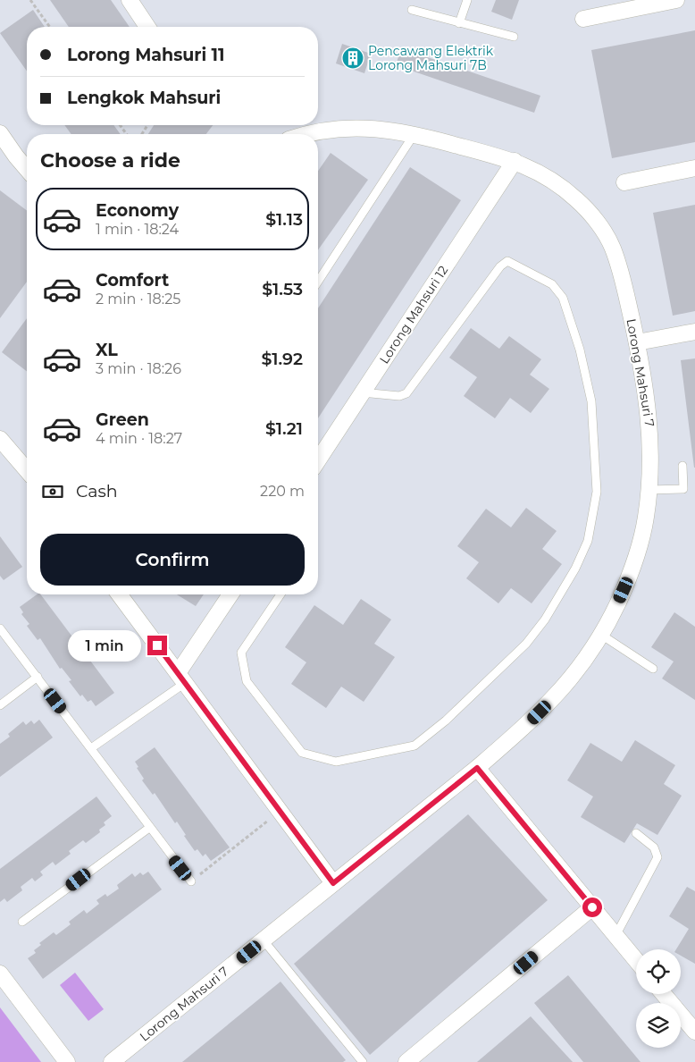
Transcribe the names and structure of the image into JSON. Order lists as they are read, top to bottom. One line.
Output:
{"streets":{"street":["Lorong Mahsuri 12","Lorong Mahsuri 7"]},"crossings":[["Lorong Mahsuri 12","Lorong Mahsuri 7"]],"places":{"building":["Pencawang Elektrik Lorong Mahsuri 7B"]},"page":{"banner":["Lorong Mahsuri 11","Lengkok Mahsuri"],"heading":"Choose a ride","list":[{"name":"Economy","note":"1 min · 18:24","value":"$1.13"},{"name":"Comfort","note":"2 min · 18:25","value":"$1.53"},{"name":"XL","note":"3 min · 18:26","value":"$1.92"},{"name":"Green","note":"4 min · 18:27","value":"$1.21"}],"pay":["Cash","220 m"],"buttons":"Confirm","bubble":"1 min"}}
